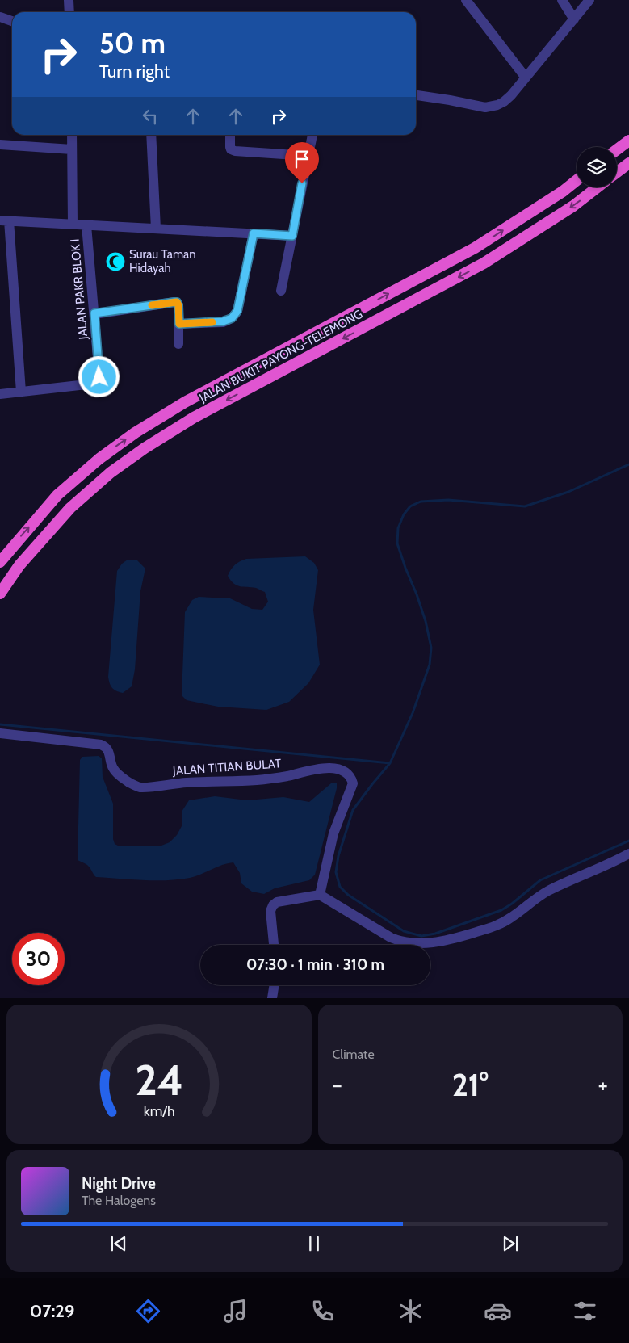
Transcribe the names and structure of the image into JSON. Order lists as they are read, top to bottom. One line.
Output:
{"streets":{"highway":["JALAN BUKIT PAYONG-TELEMONG"],"street":["JALAN PAKR BLOK I","JALAN TITIAN BULAT"]},"places":{"mosque":["Surau Taman Hidayah"]},"page":{"turn":["50 m","Turn right"],"limit":"30","trip":"07:30 · 1 min · 310 m","tile":"Climate","heat":["−","21°","+"],"song":["Night Drive","The Halogens"],"tabs":"07:29","gauge":["24","km/h"]}}
